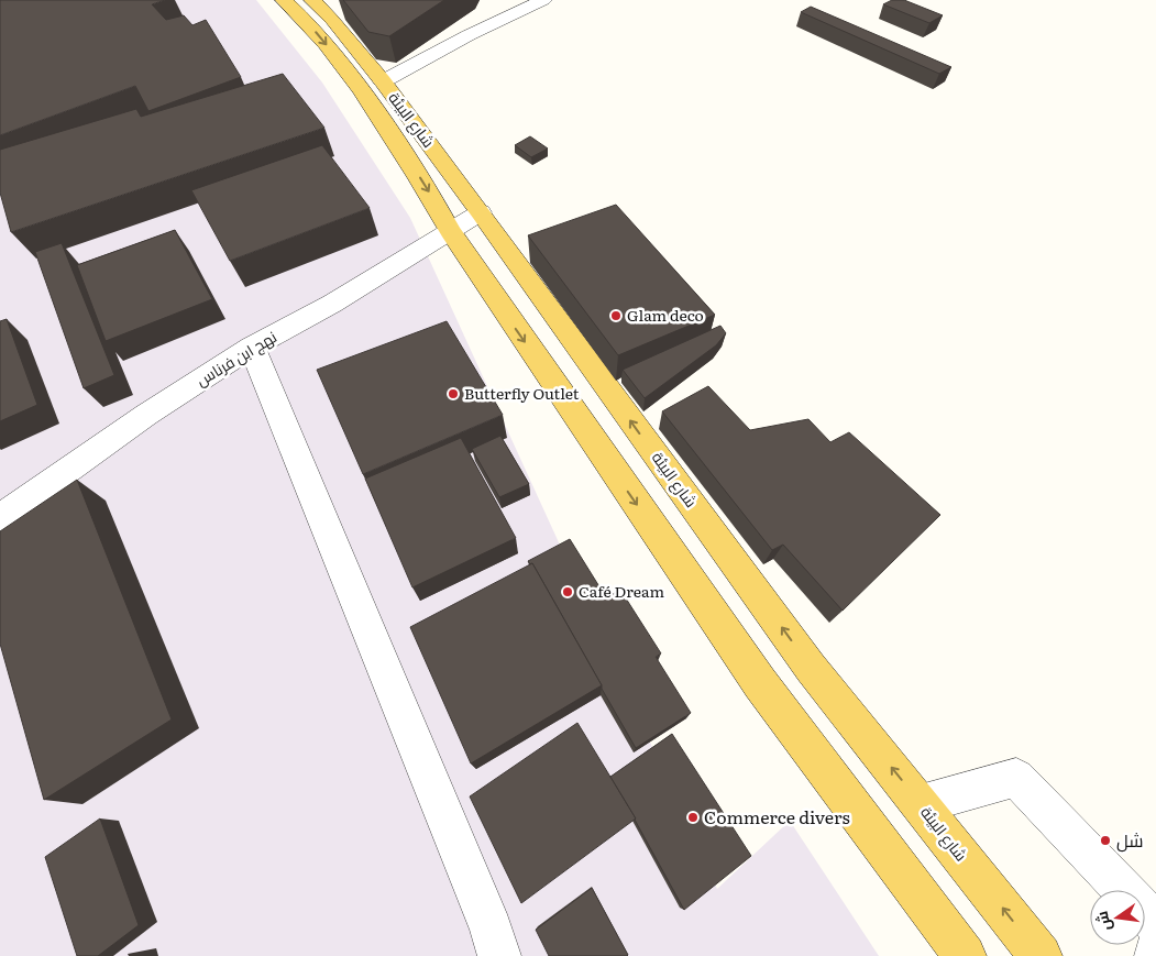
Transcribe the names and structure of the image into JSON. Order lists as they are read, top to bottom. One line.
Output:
{"streets":{"main road":["شارع البيئة"],"street":["نهج ابن فرناس"]},"crossings":[["شارع البيئة","نهج ابن فرناس"]],"places":["Glam deco","Butterfly Outlet","Café Dream","Commerce divers","شل"],"north":"left"}
